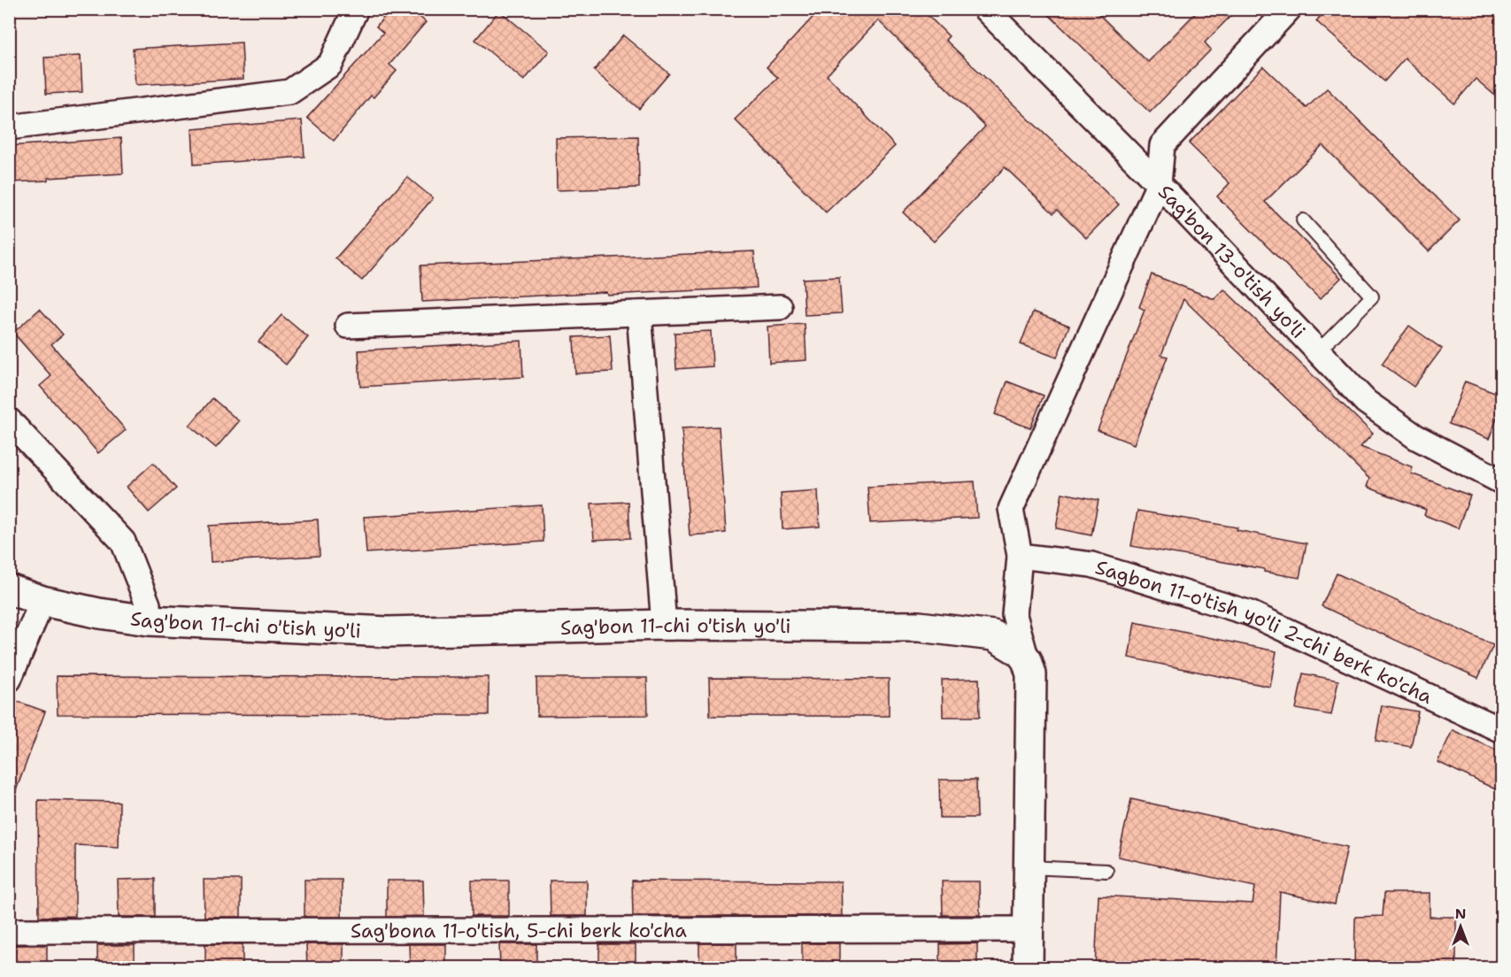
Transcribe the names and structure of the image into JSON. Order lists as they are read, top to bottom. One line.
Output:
{"streets":{"main road":["Sag'bon 11-chi o'tish yo'li"],"street":["Sag'bon 13-o'tish yo'li","Sagbon 11-o'tish yo'li 2-chi berk ko'cha","Sag'bona 11-o'tish, 5-chi berk ko'cha"]},"north":"top"}
